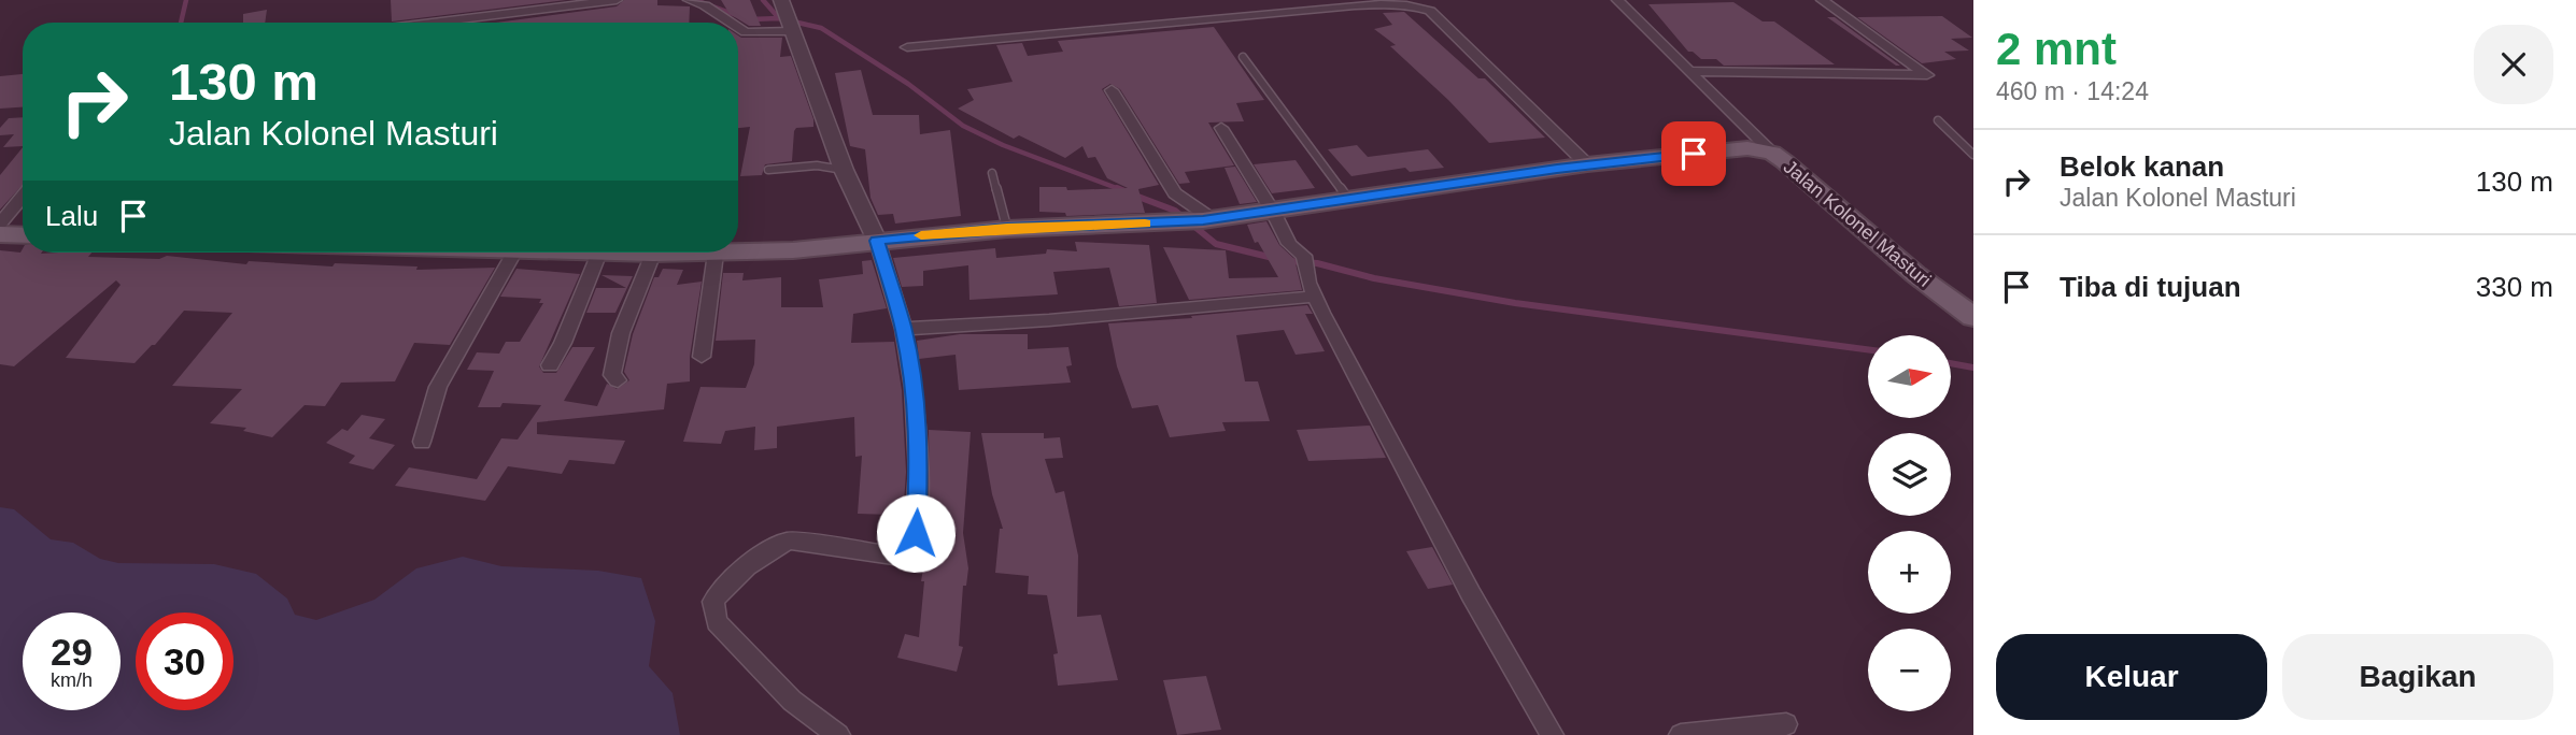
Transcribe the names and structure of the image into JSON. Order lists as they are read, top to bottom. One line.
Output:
{"streets":{"main road":["Jalan Kolonel Masturi"]},"north":"right","page":{"heading":["2 mnt","460 m · 14:24"],"turn":["130 m","Jalan Kolonel Masturi"],"list":[{"name":"Belok kanan","note":"Jalan Kolonel Masturi","value":"130 m"},{"name":"Tiba di tujuan","value":"330 m"}],"then":"Lalu","map_buttons":["+","−"],"speed":"29 km/h","limit":"30","buttons":["Keluar","Bagikan"]}}
